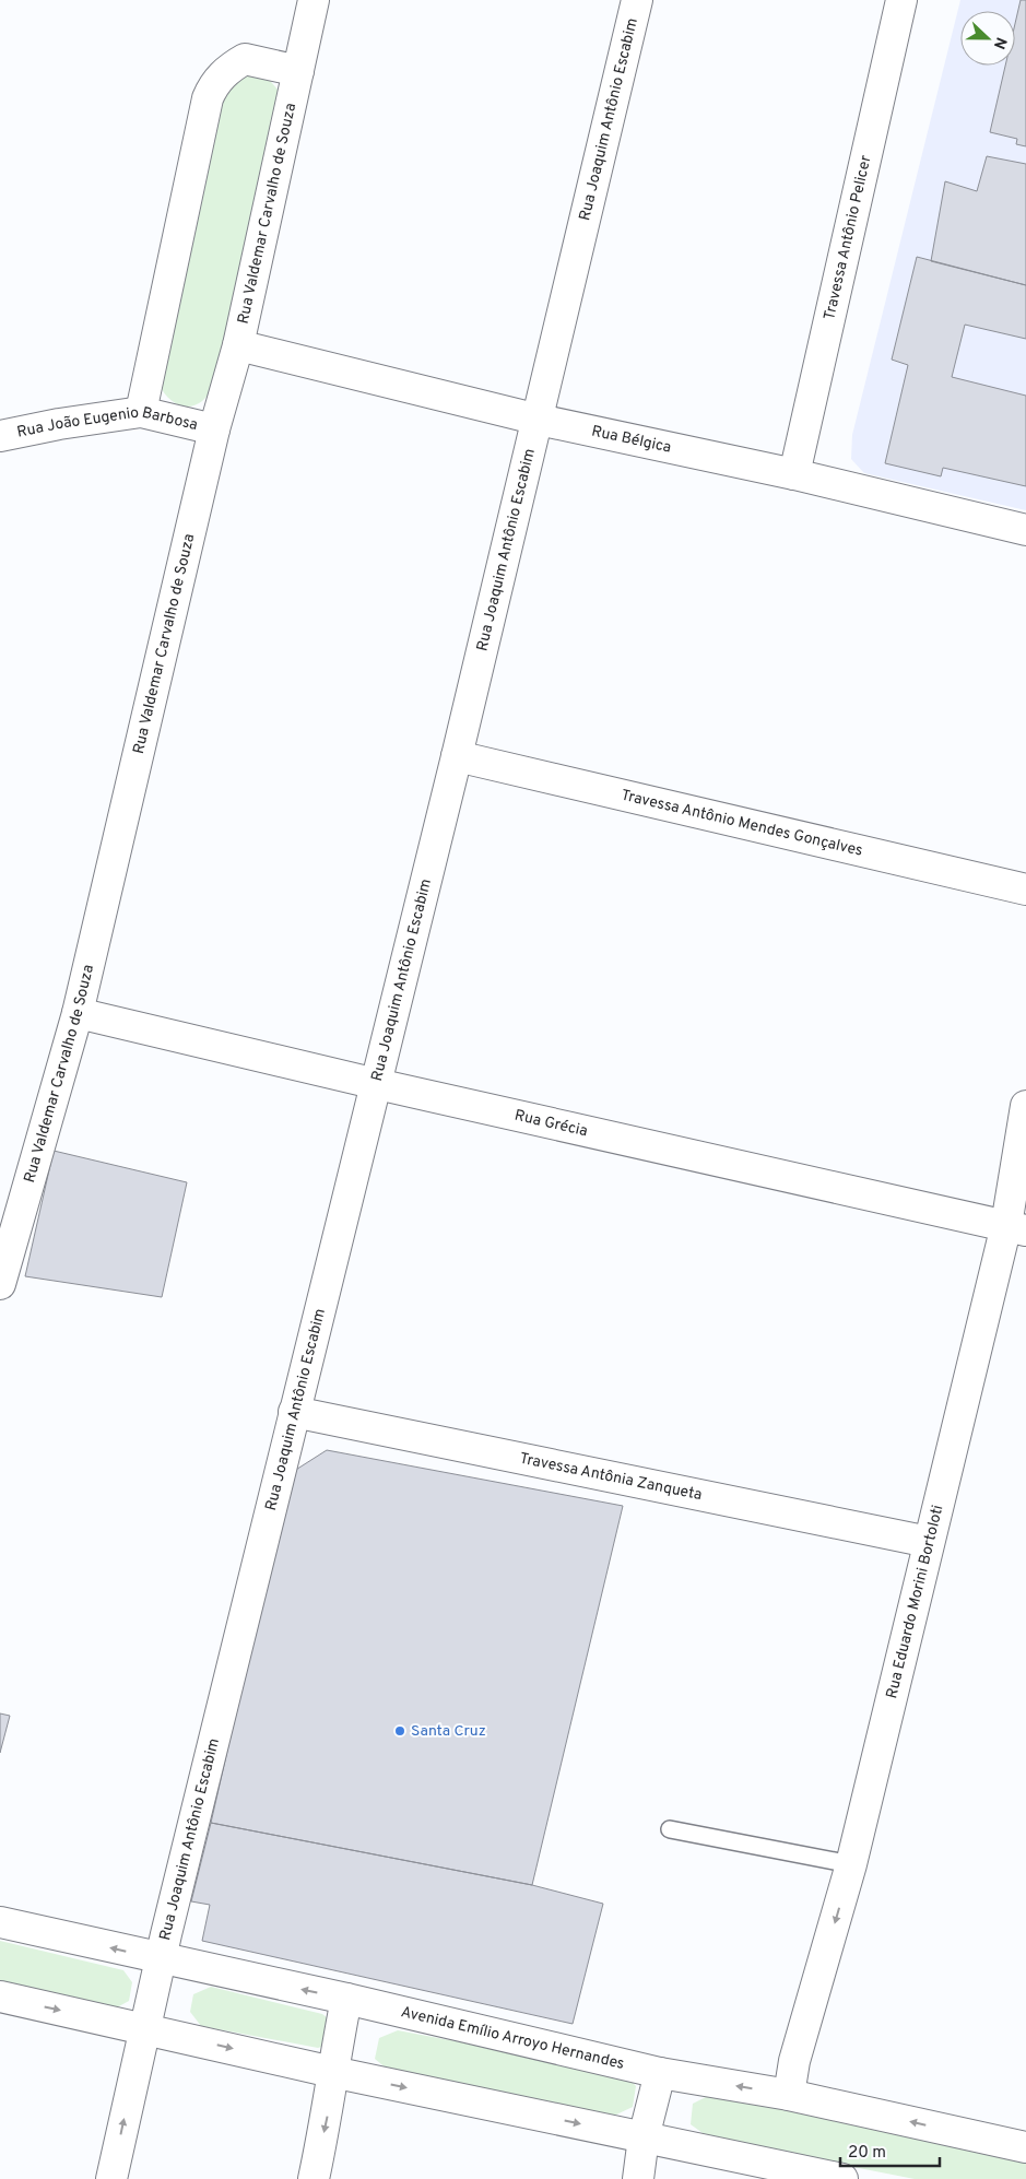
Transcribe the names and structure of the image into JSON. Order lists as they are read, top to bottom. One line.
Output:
{"streets":{"street":["Rua Joaquim Antônio Escabim","Rua Valdemar Carvalho de Souza","Travessa Antônio Pelicer","Rua João Eugenio Barbosa","Rua Bélgica","Travessa Antônio Mendes Gonçalves","Rua Grécia","Travessa Antônia Zanqueta","Rua Eduardo Morini Bortoloti","Avenida Emílio Arroyo Hernandes"]},"crossings":[["Rua Joaquim Antônio Escabim","Rua Bélgica"],["Rua Joaquim Antônio Escabim","Travessa Antônio Mendes Gonçalves"],["Rua Joaquim Antônio Escabim","Rua Grécia"],["Rua Joaquim Antônio Escabim","Travessa Antônia Zanqueta"],["Rua Joaquim Antônio Escabim","Avenida Emílio Arroyo Hernandes"],["Rua Valdemar Carvalho de Souza","Rua João Eugenio Barbosa"],["Rua Valdemar Carvalho de Souza","Rua Bélgica"],["Rua Valdemar Carvalho de Souza","Rua Grécia"],["Travessa Antônio Pelicer","Rua Bélgica"],["Rua Grécia","Rua Eduardo Morini Bortoloti"],["Travessa Antônia Zanqueta","Rua Eduardo Morini Bortoloti"],["Rua Eduardo Morini Bortoloti","Avenida Emílio Arroyo Hernandes"]],"places":["Santa Cruz"],"scale_bar":"20 m","north":"right"}
